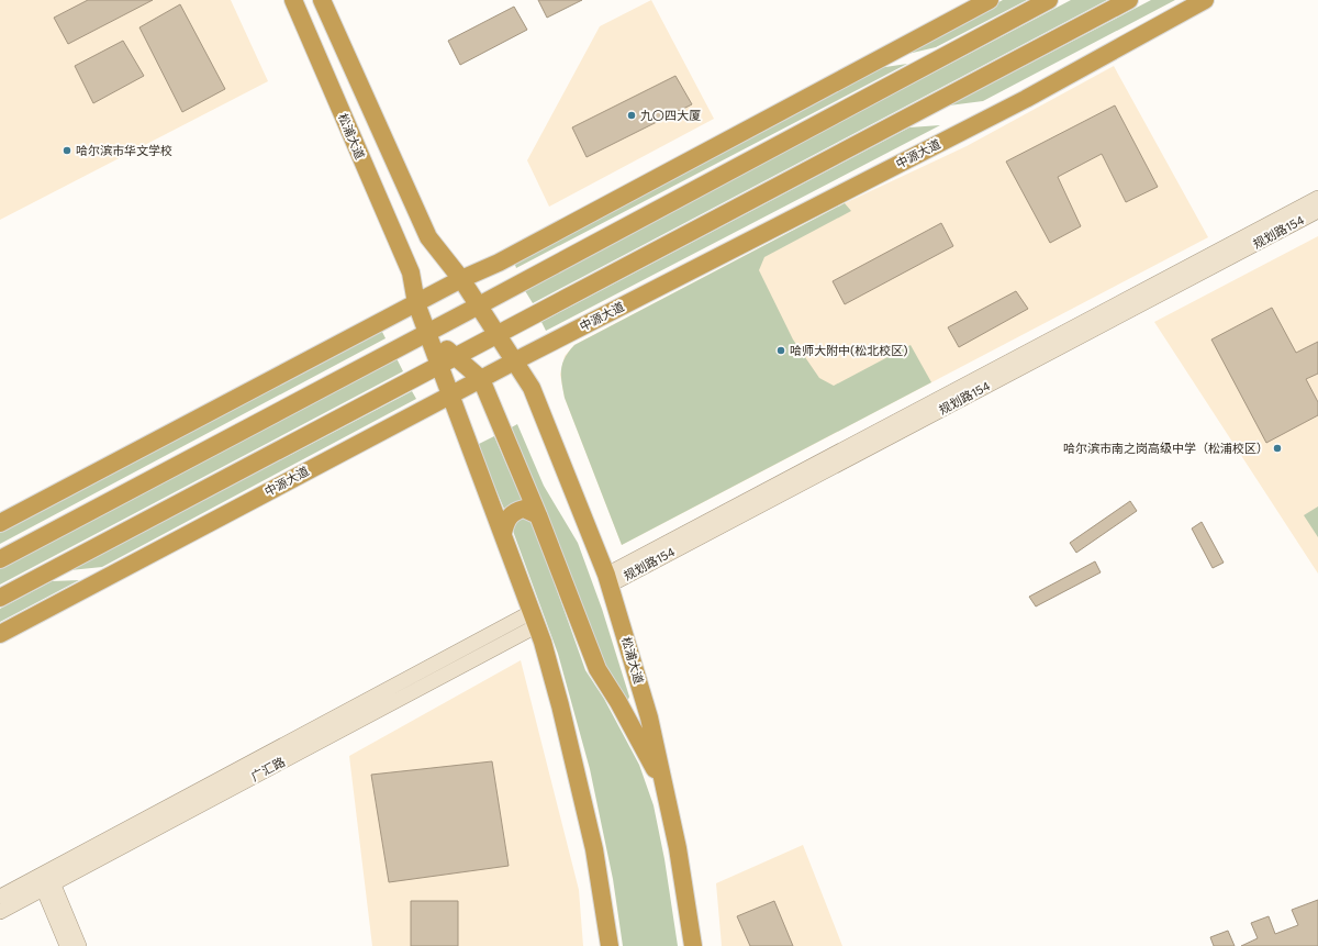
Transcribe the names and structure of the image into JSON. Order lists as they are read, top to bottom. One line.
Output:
{"streets":{"highway":["松浦大道","中源大道"],"street":["规划路154","广汇路"]},"crossings":[["松浦大道","中源大道"],["松浦大道","规划路154"]],"places":["九〇四大厦","哈尔滨市华文学校","哈师大附中(松北校区)","哈尔滨市南之岗高级中学（松浦校区）"]}
